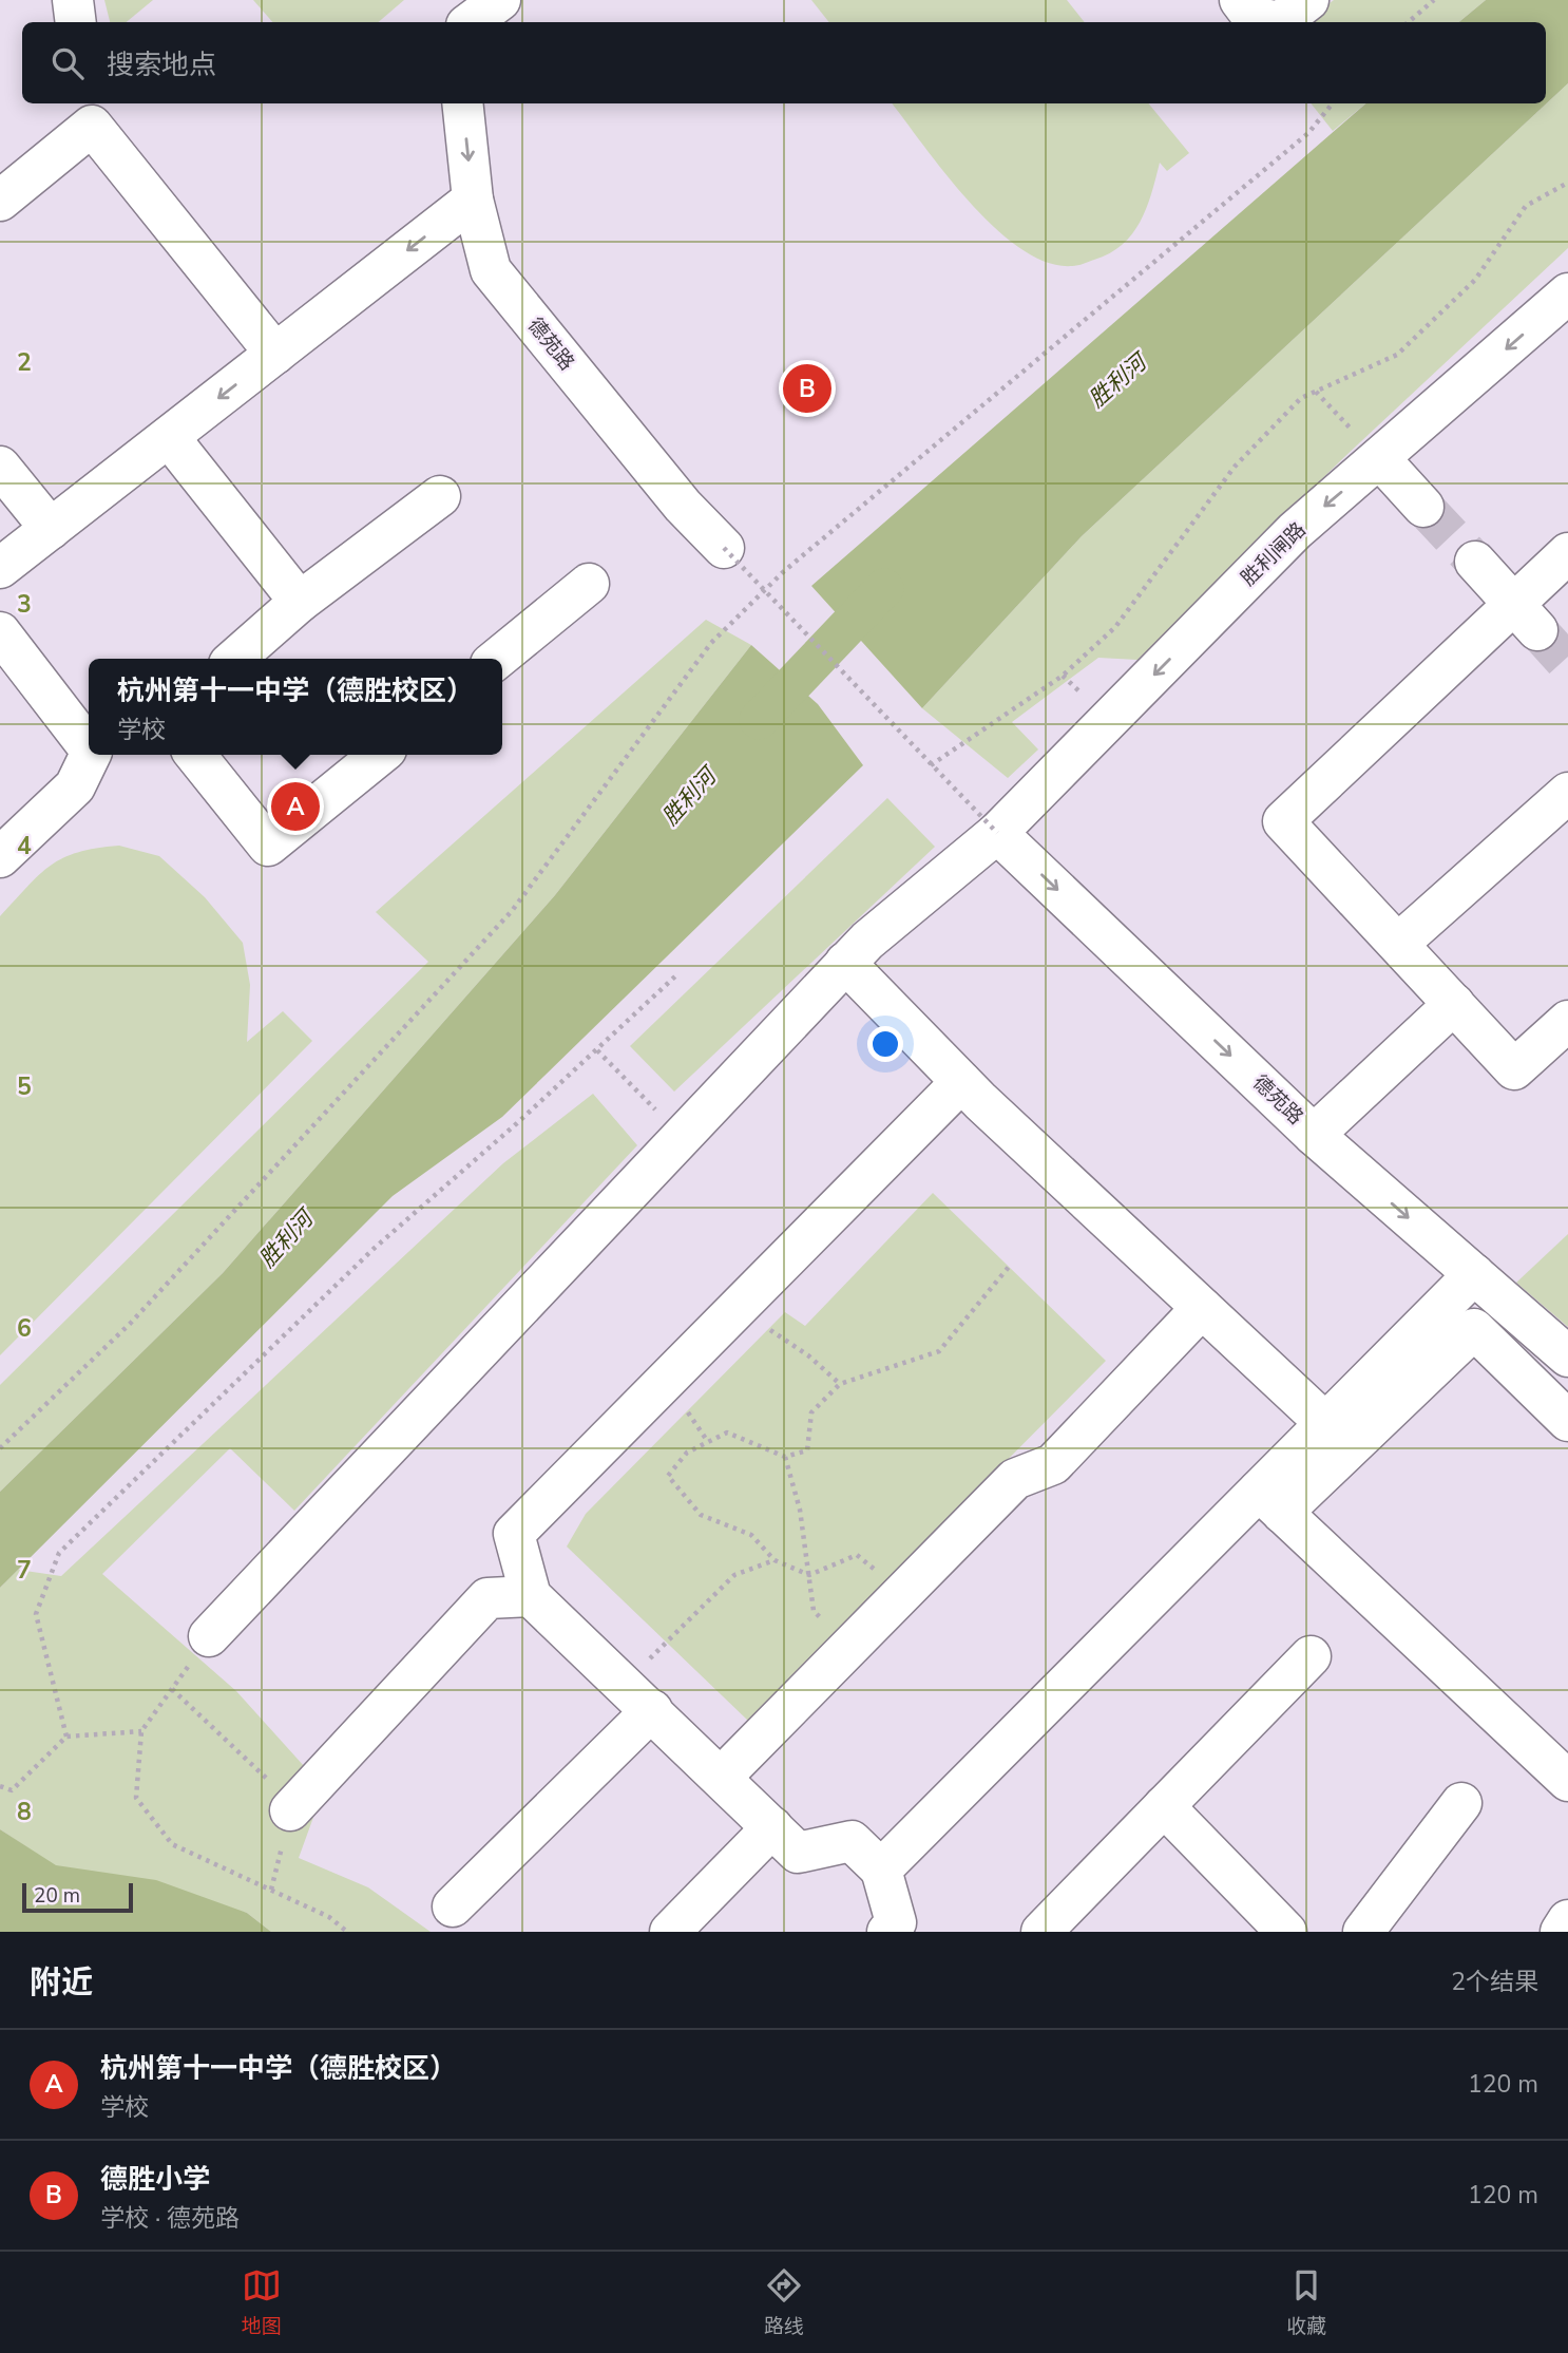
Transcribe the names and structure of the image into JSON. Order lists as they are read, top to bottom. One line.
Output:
{"streets":{"street":["德苑路","胜利闸路"]},"crossings":[["德苑路","胜利闸路"]],"one_way":["胜利闸路"],"water":["胜利河"],"scale_bar":"20 m","page":{"search":"搜索地点","pins":["B","A"],"popup":["杭州第十一中学（德胜校区）","学校"],"scale":"20 m","heading":["附近","2个结果"],"list":[{"mark":"A","name":"杭州第十一中学（德胜校区）","note":"学校","value":"120 m"},{"mark":"B","name":"德胜小学","note":"学校 · 德苑路","value":"120 m"}],"nav":["地图","路线","收藏"]},"grid":{"rows":["2","3","4","5","6","7","8"]}}
